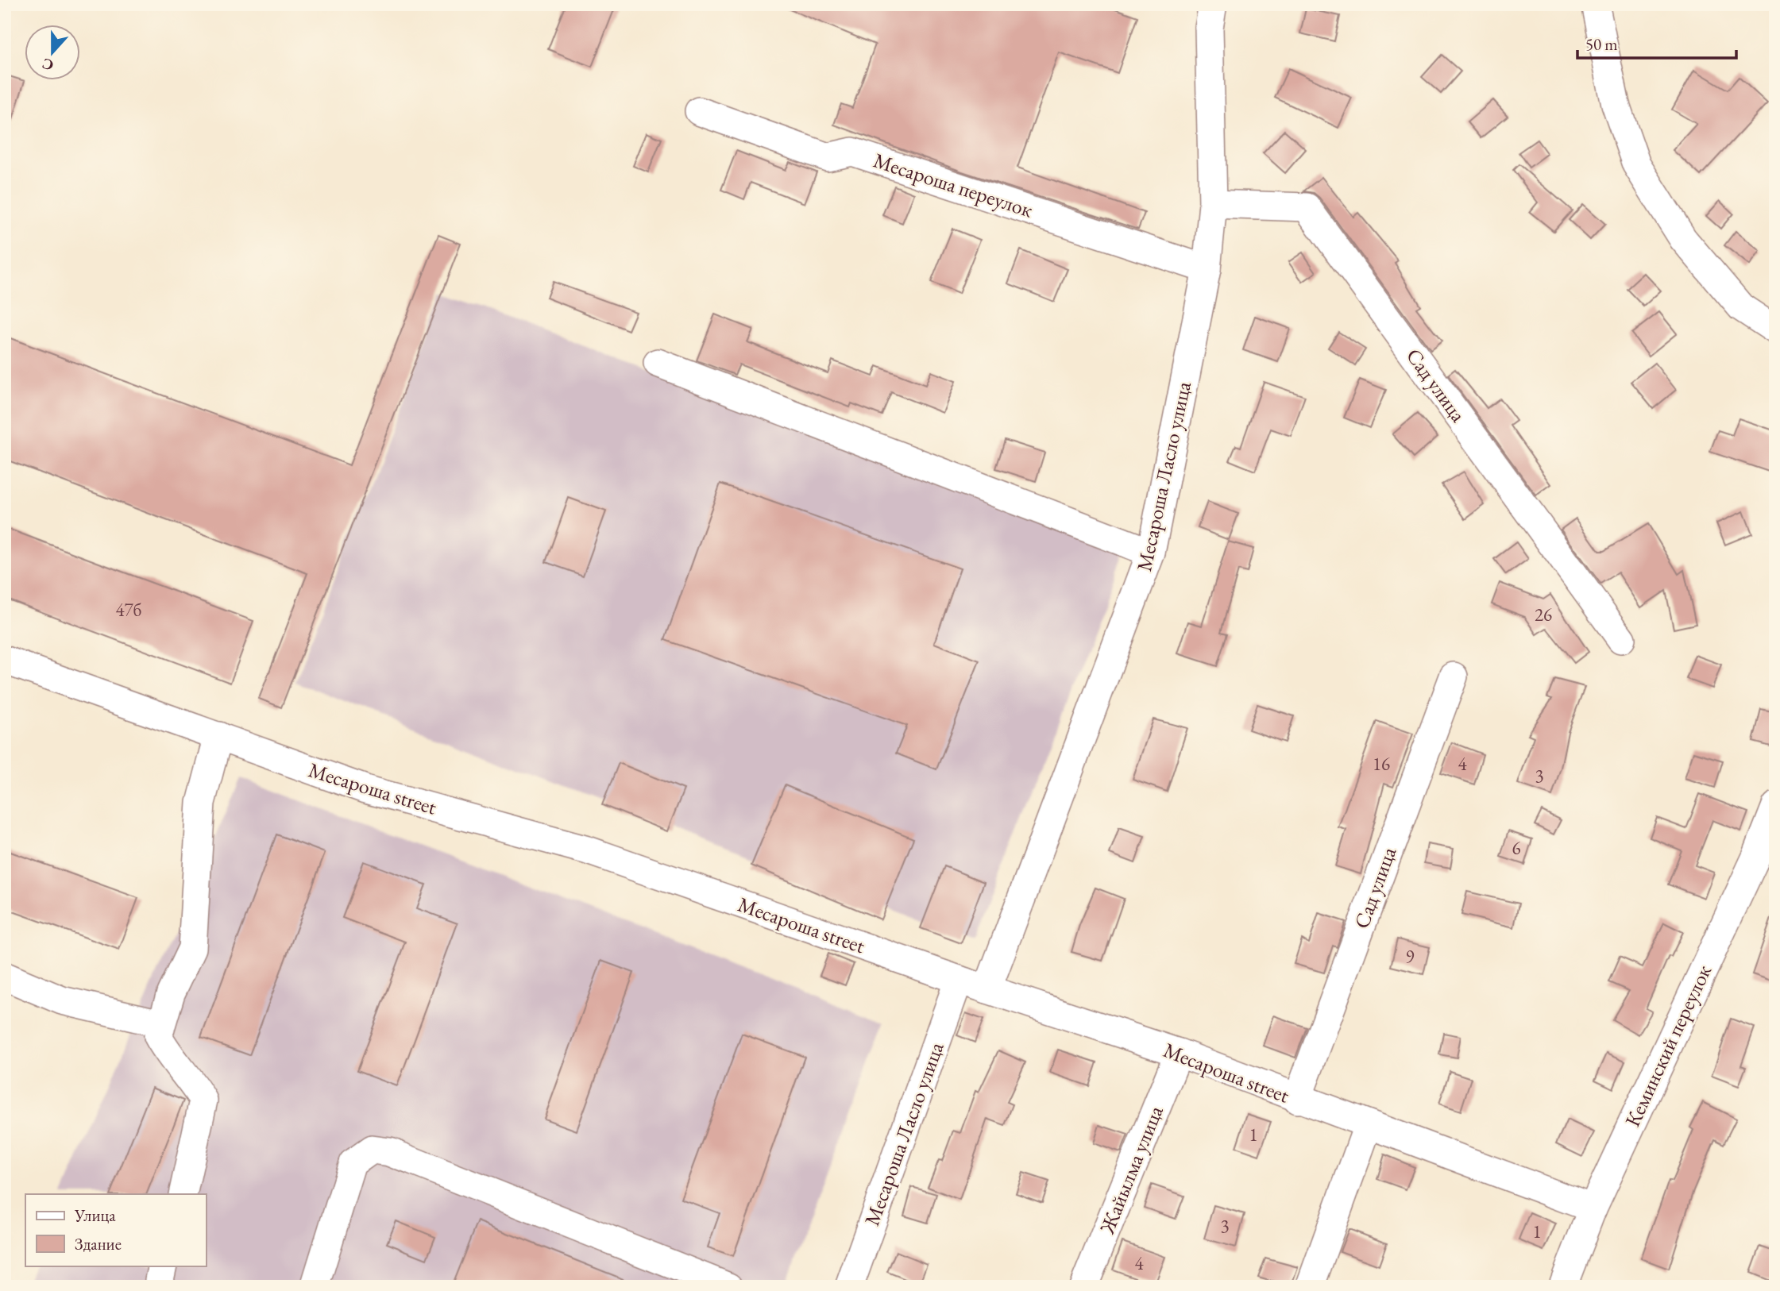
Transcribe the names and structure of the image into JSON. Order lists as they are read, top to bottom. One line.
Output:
{"streets":{"street":["Месароша переулок","Сад улица","Месароша Ласло улица","Месароша street","Кеминский переулок","Жайылма улица"]},"crossings":[["Месароша переулок","Месароша Ласло улица"],["Сад улица","Месароша Ласло улица"],["Сад улица","Месароша street"],["Месароша Ласло улица","Месароша street"],["Месароша street","Кеминский переулок"],["Месароша street","Жайылма улица"]],"house_numbers":["47б","26","16","4","3","6","9","1","3","1","4"],"legend":["Улица","Здание"],"scale_bar":"50 m","north":"bottom"}
